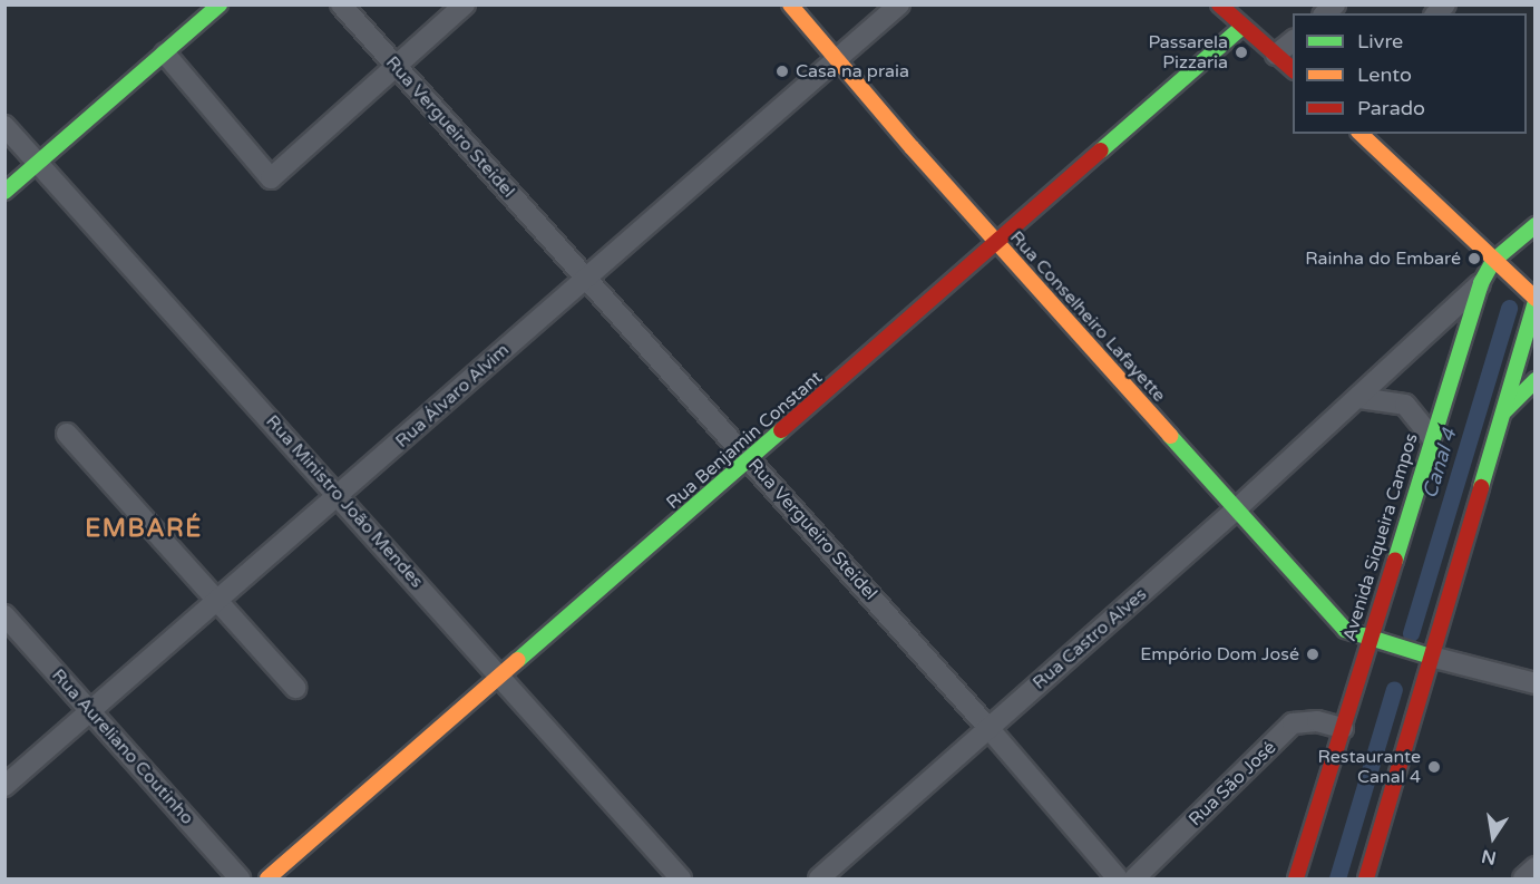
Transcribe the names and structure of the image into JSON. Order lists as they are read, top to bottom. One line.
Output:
{"streets":{"main road":["Rua Conselheiro Lafayette","Rua Benjamin Constant","Avenida Siqueira Campos"],"street":["Rua Vergueiro Steidel","Rua Álvaro Alvim","Rua Ministro João Mendes","Rua Castro Alves","Rua Aureliano Coutinho","Rua São José"]},"crossings":[["Rua Vergueiro Steidel","Rua Álvaro Alvim"],["Rua Vergueiro Steidel","Rua Benjamin Constant"],["Rua Vergueiro Steidel","Rua Castro Alves"],["Rua Conselheiro Lafayette","Rua Álvaro Alvim"],["Rua Conselheiro Lafayette","Rua Benjamin Constant"],["Rua Conselheiro Lafayette","Avenida Siqueira Campos"],["Rua Conselheiro Lafayette","Rua Castro Alves"],["Rua Álvaro Alvim","Rua Ministro João Mendes"],["Rua Álvaro Alvim","Rua Aureliano Coutinho"],["Rua Benjamin Constant","Rua Ministro João Mendes"],["Avenida Siqueira Campos","Rua Castro Alves"],["Avenida Siqueira Campos","Rua São José"]],"districts":["EMBARÉ"],"water":["Canal 4"],"places":["Passarela Pizzaria","Casa na praia","Rainha do Embaré","Empório Dom José","Restaurante Canal 4"],"legend":["Livre","Lento","Parado"],"north":"bottom"}
